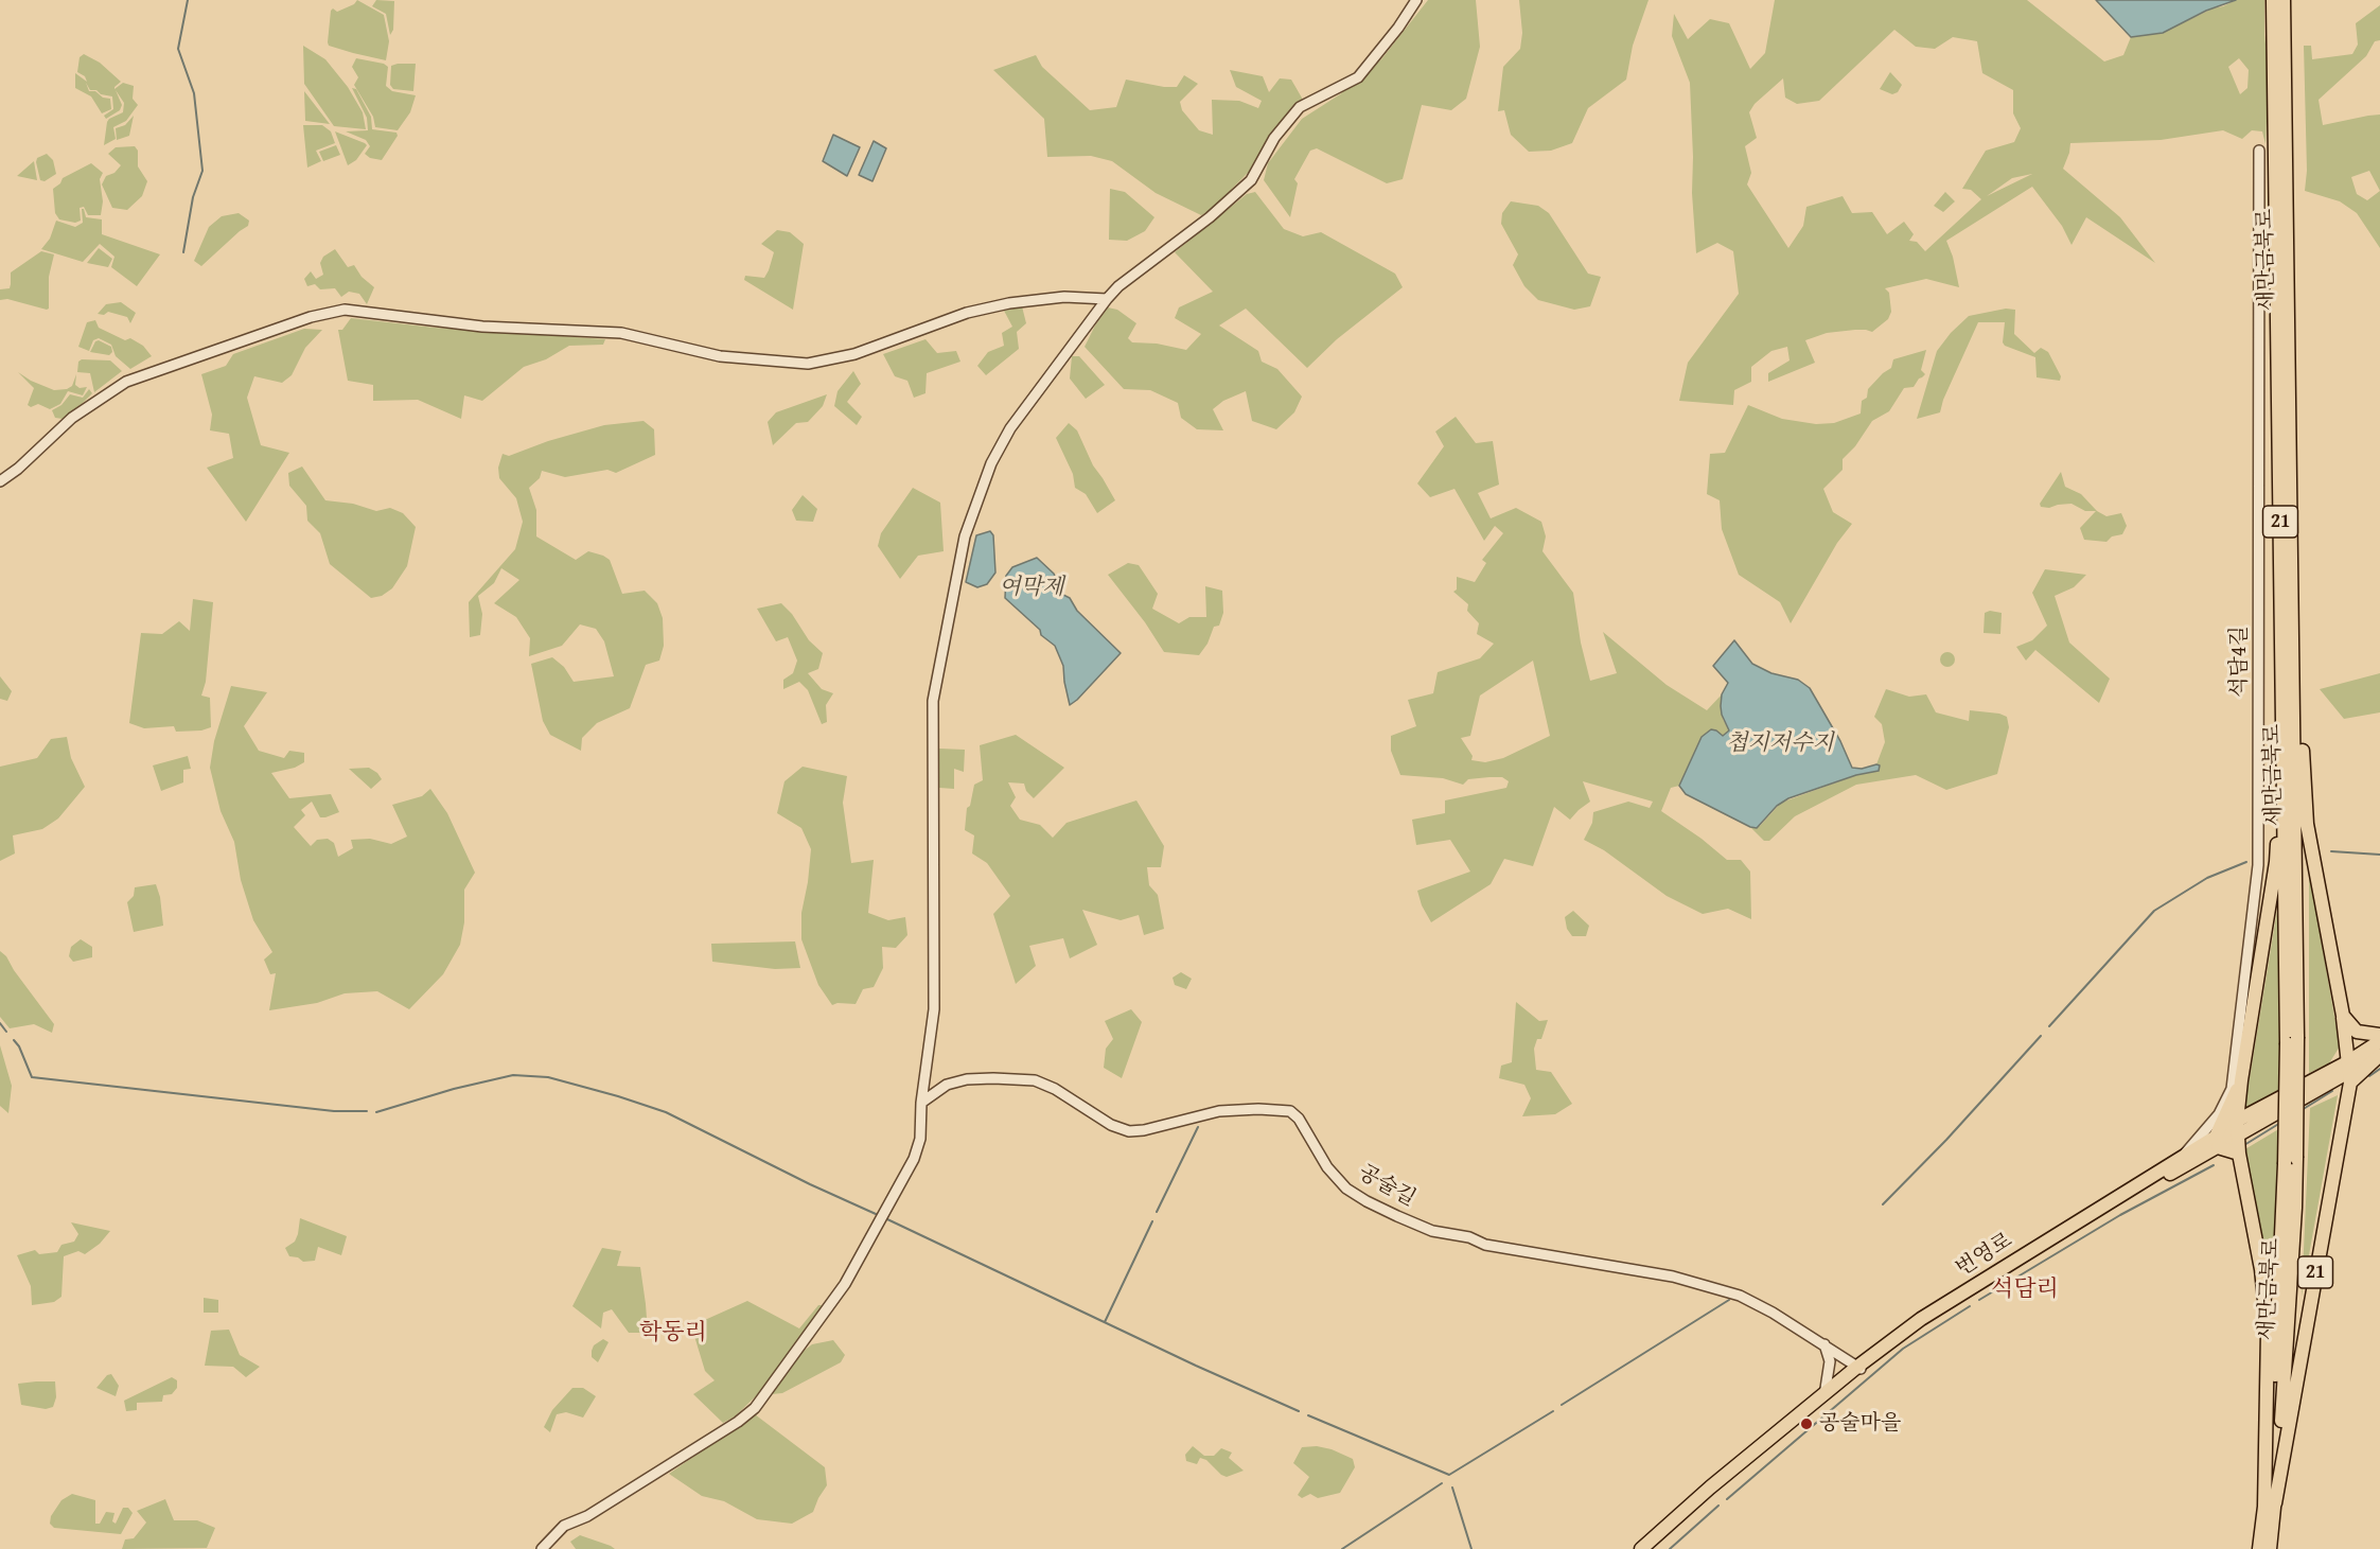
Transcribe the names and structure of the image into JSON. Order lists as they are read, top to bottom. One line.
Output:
{"streets":{"main road":["새만금북로","21","번영로"],"street":["석담4길","공술길"]},"crossings":[["새만금북로","21"],["21","번영로"],["석담4길","번영로"],["공술길","번영로"]],"districts":["석담리","학동리"],"water":["여막제","첩지저수지"],"places":["공술마을"]}
